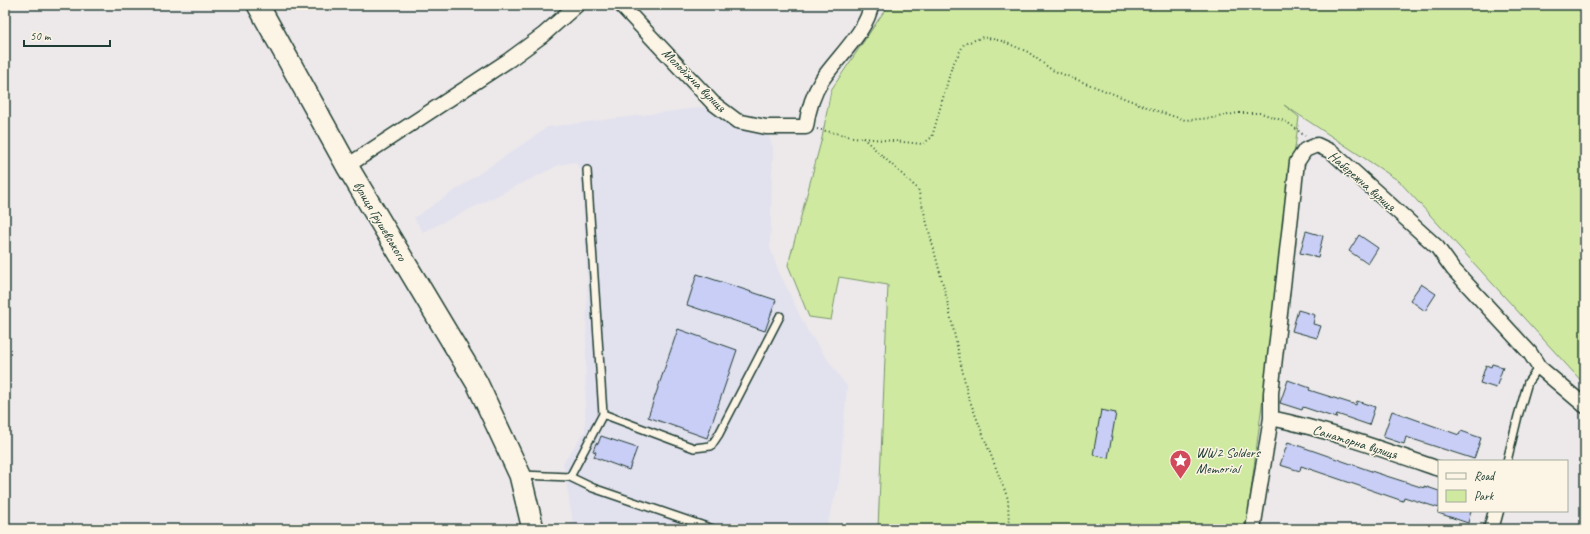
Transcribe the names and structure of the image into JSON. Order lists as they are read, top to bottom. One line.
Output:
{"streets":{"main road":["вулиця Грушевського"],"street":["Молодіжна вулиця","Набережна вулиця","Санаторна вулиця"]},"crossings":[["Набережна вулиця","Санаторна вулиця"]],"places":{"place":["WW2 Solders Memorial"]},"legend":["Road","Park"],"scale_bar":"50 m"}
